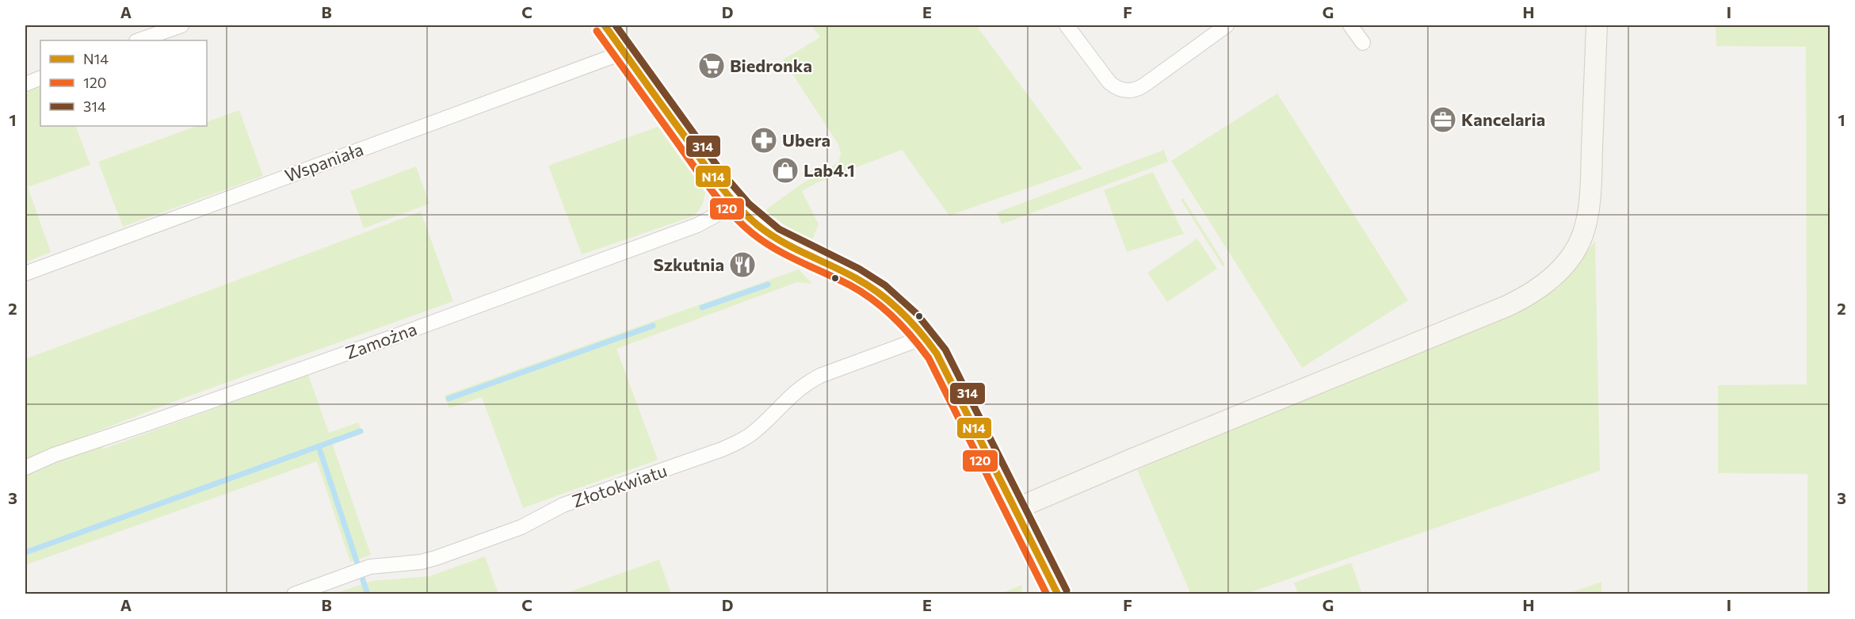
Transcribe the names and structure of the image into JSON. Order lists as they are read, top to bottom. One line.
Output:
{"streets":{"street":["Wspaniała","Zamożna","Złotokwiatu"]},"places":{"supermarket":["Biedronka"],"office":["Kancelaria"],"pharmacy":["Ubera"],"shop":["Lab4.1"],"restaurant":["Szkutnia"]},"lines":["transit line N14","transit line 314","transit line 120"],"legend":["N14","120","314"],"grid":{"columns":["A","B","C","D","E","F","G","H","I"],"rows":["1","2","3"]}}
